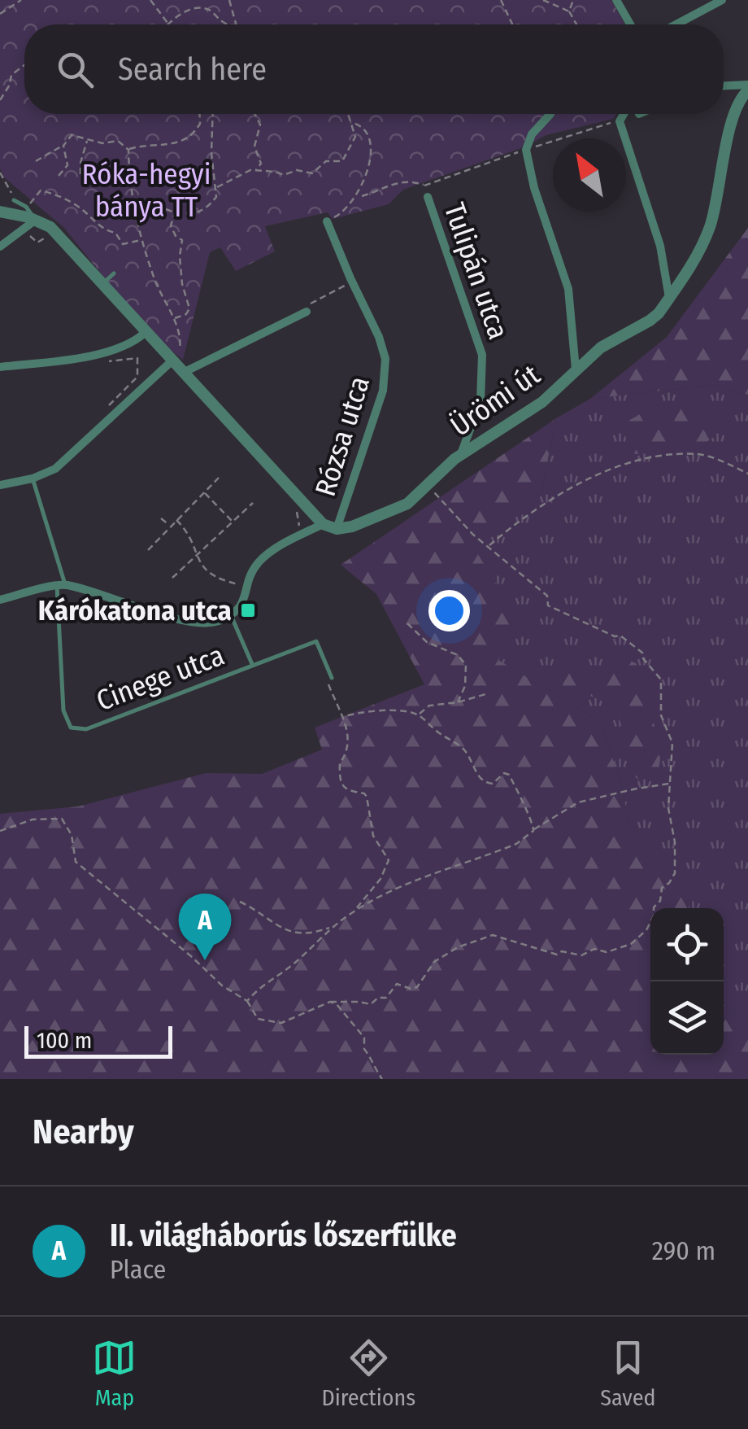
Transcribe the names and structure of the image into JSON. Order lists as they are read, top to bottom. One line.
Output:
{"streets":{"street":["Tulipán utca","Ürömi út","Rózsa utca"],"lane":["Cinege utca"]},"crossings":[["Tulipán utca","Ürömi út"],["Ürömi út","Rózsa utca"]],"parks":["Róka-hegyi bánya TT"],"places":{"transit":["Kárókatona utca"]},"scale_bar":"100 m","north":"top left","page":{"search":"Search here","pins":"A","scale":"100 m","heading":"Nearby","list":[{"mark":"A","name":"II. világháborús lőszerfülke","note":"Place","value":"290 m"}],"nav":["Map","Directions","Saved"]}}
